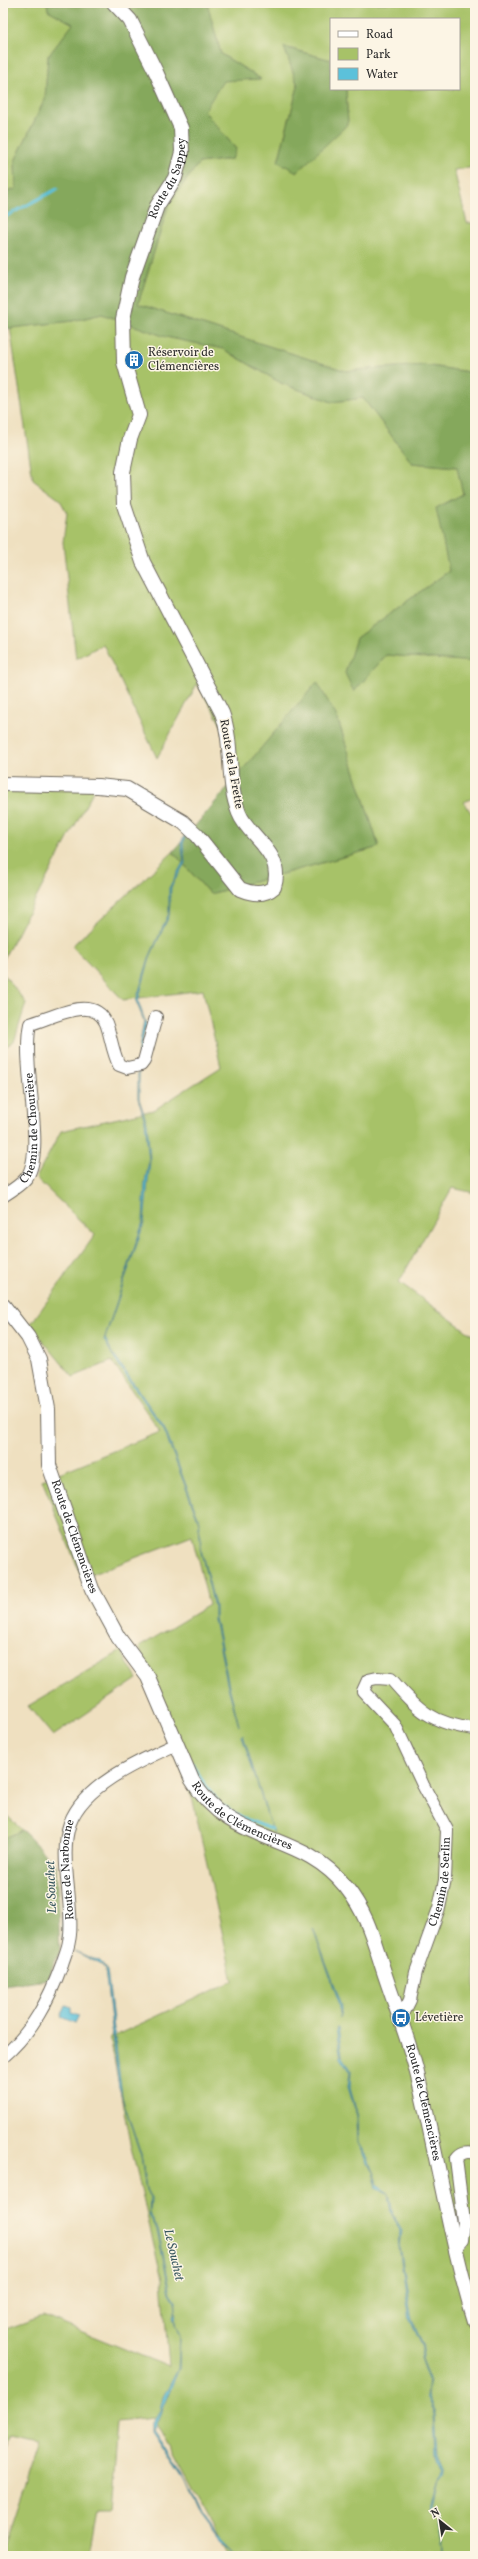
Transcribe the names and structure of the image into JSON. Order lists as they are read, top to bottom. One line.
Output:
{"streets":{"street":["Route du Sappey","Route de la Frette","Chemin de Chourière","Route de Clémencières","Route de Narbonne","Chemin de Serlin"]},"crossings":[["Route du Sappey","Route de la Frette"],["Route de Clémencières","Route de Narbonne"],["Route de Clémencières","Chemin de Serlin"]],"water":["Le Souchet"],"places":{"building":["Réservoir de Clémencières"],"bus stop":["Lévetière"]},"legend":["Road","Park","Water"],"north":"top left"}
